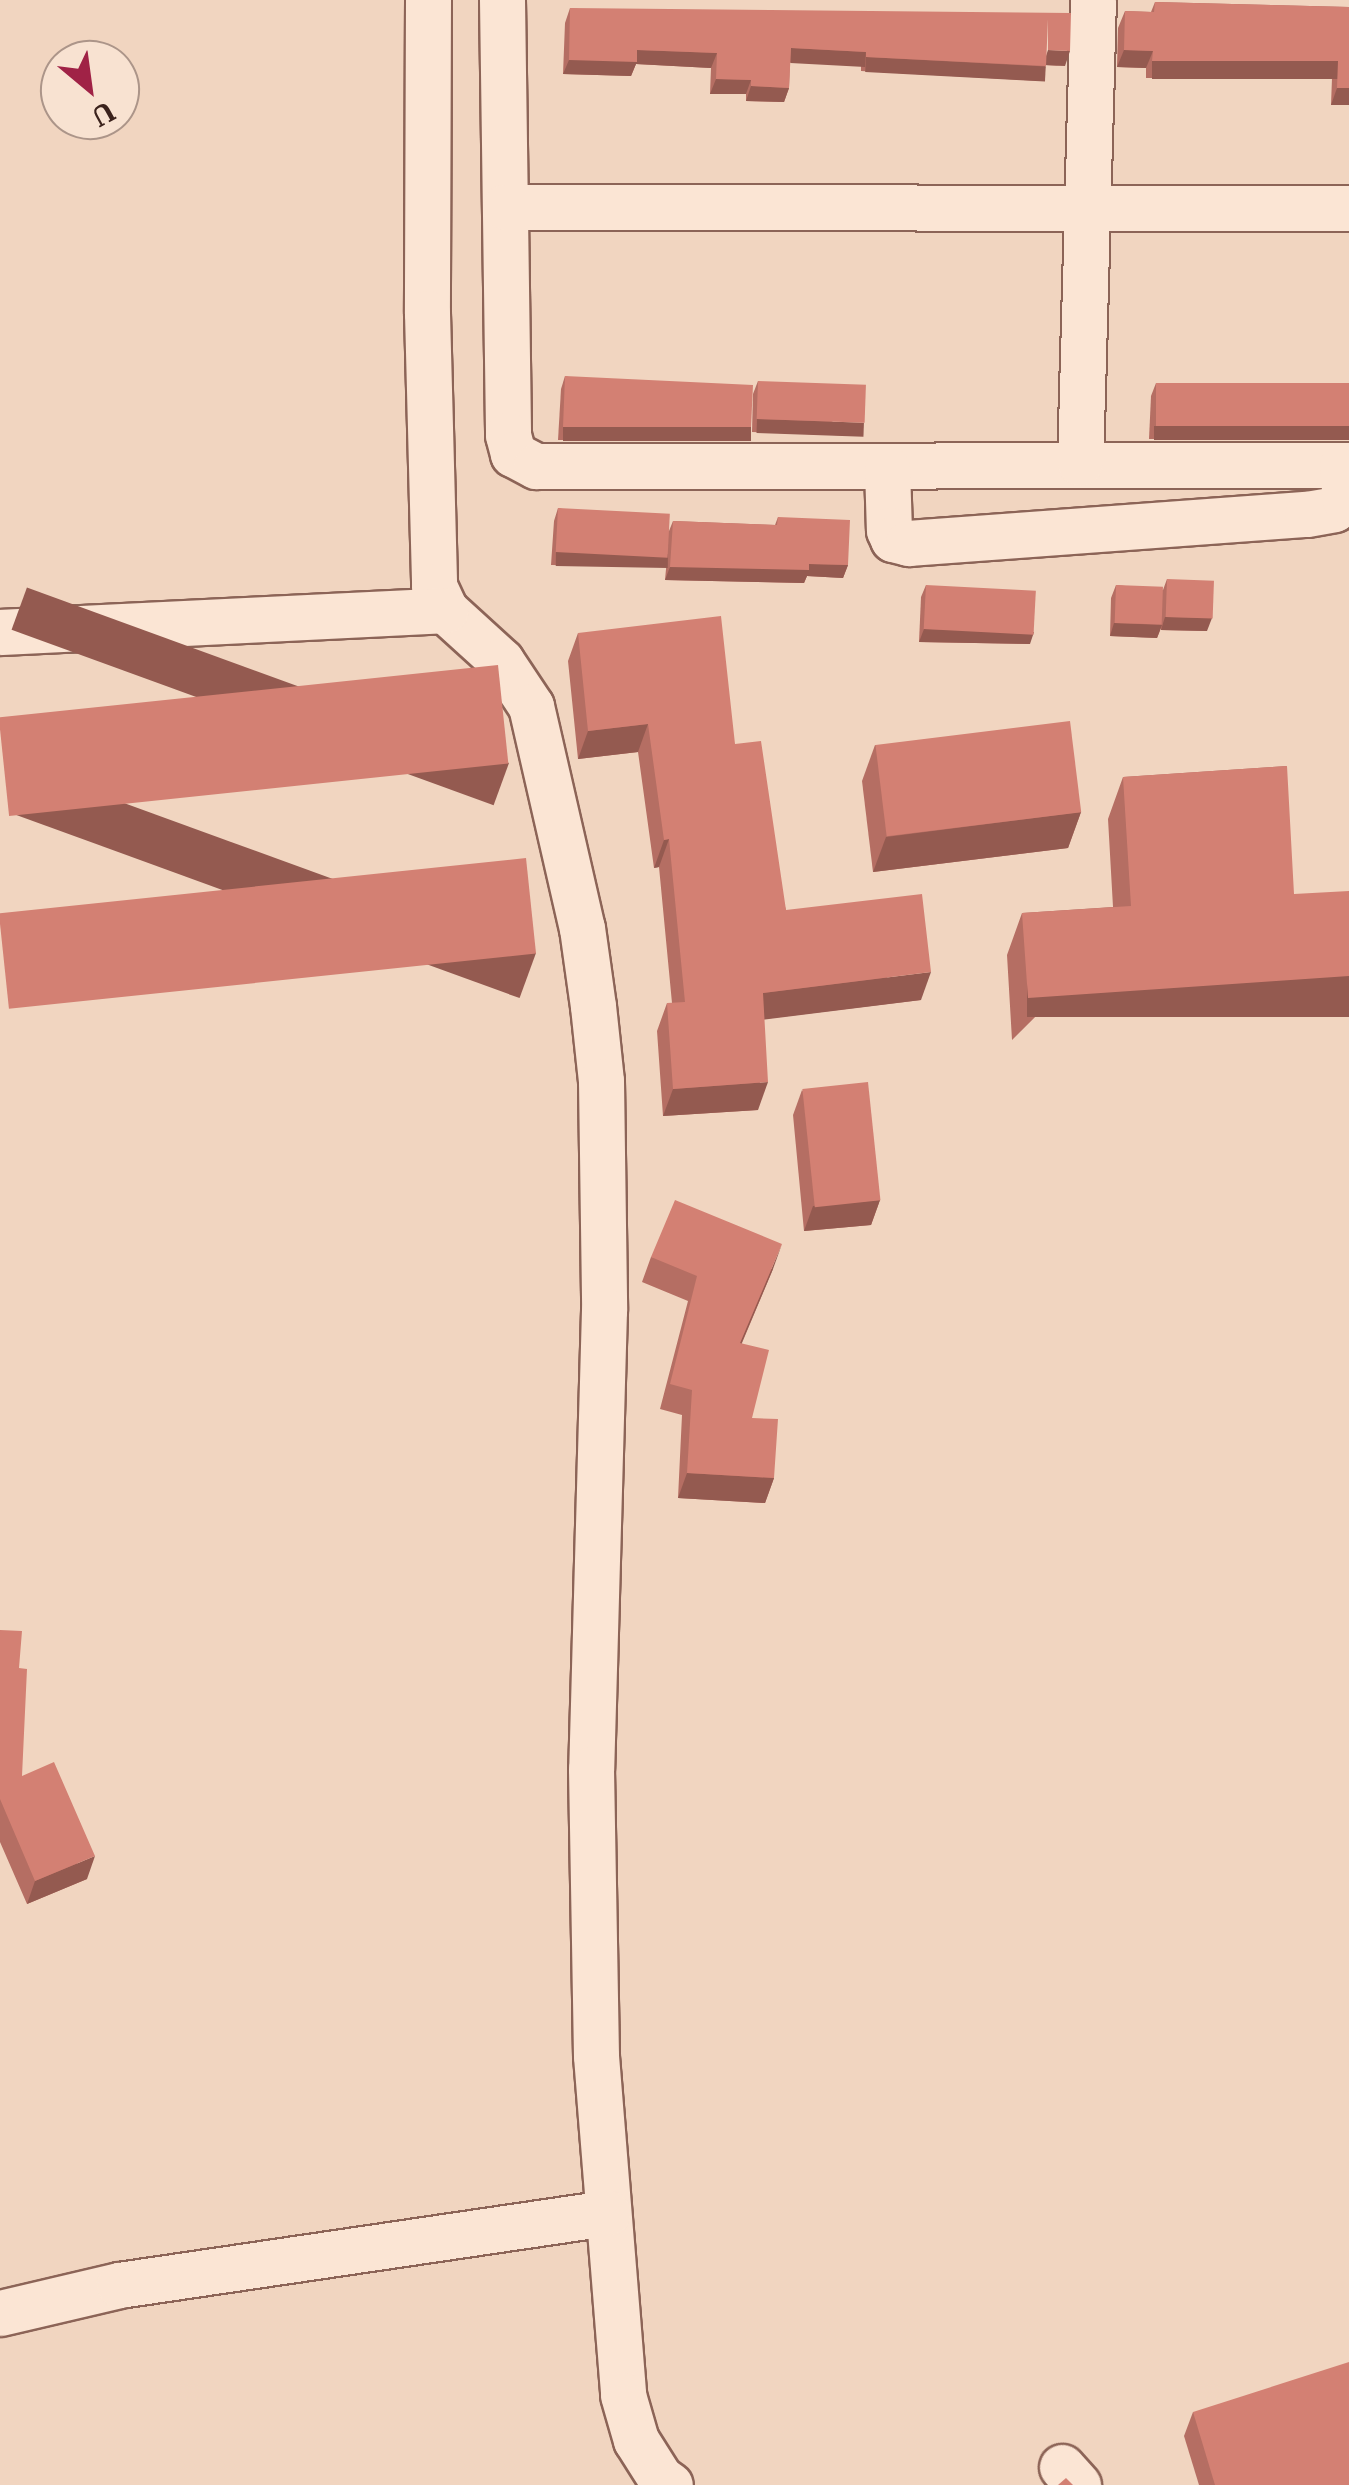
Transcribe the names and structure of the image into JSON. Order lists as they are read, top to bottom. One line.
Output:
{"north":"bottom right"}
